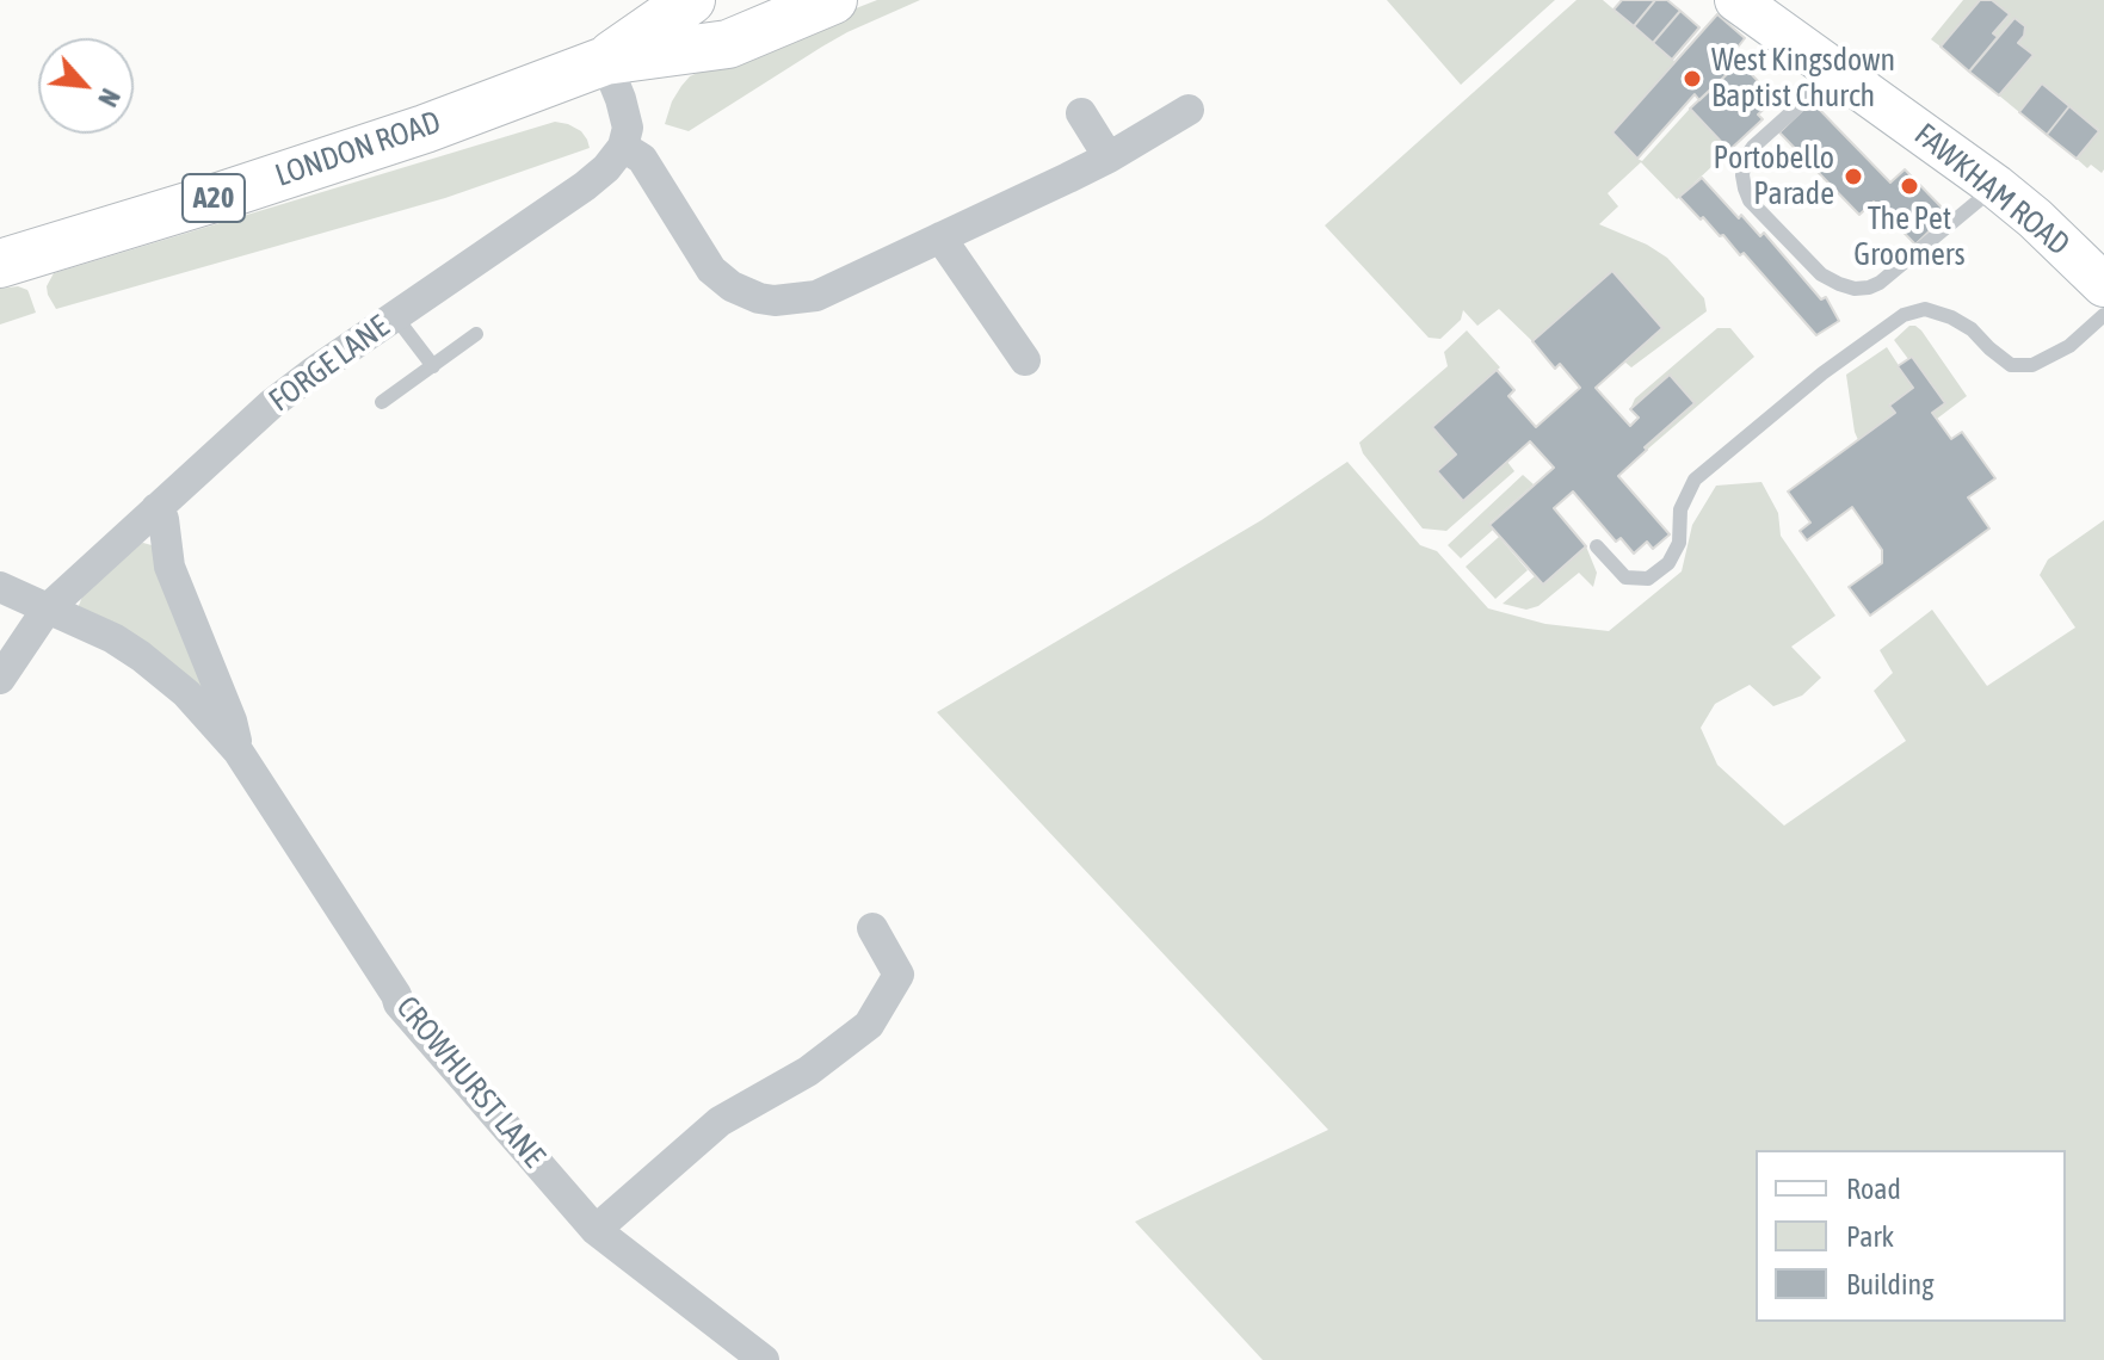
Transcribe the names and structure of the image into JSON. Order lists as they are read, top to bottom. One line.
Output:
{"streets":{"main road":["LONDON ROAD","A20"],"street":["FAWKHAM ROAD","FORGE LANE","CROWHURST LANE"]},"crossings":[["FORGE LANE","CROWHURST LANE"]],"places":["West Kingsdown Baptist Church","Portobello Parade","The Pet Groomers"],"legend":["Road","Park","Building"],"north":"bottom right"}
